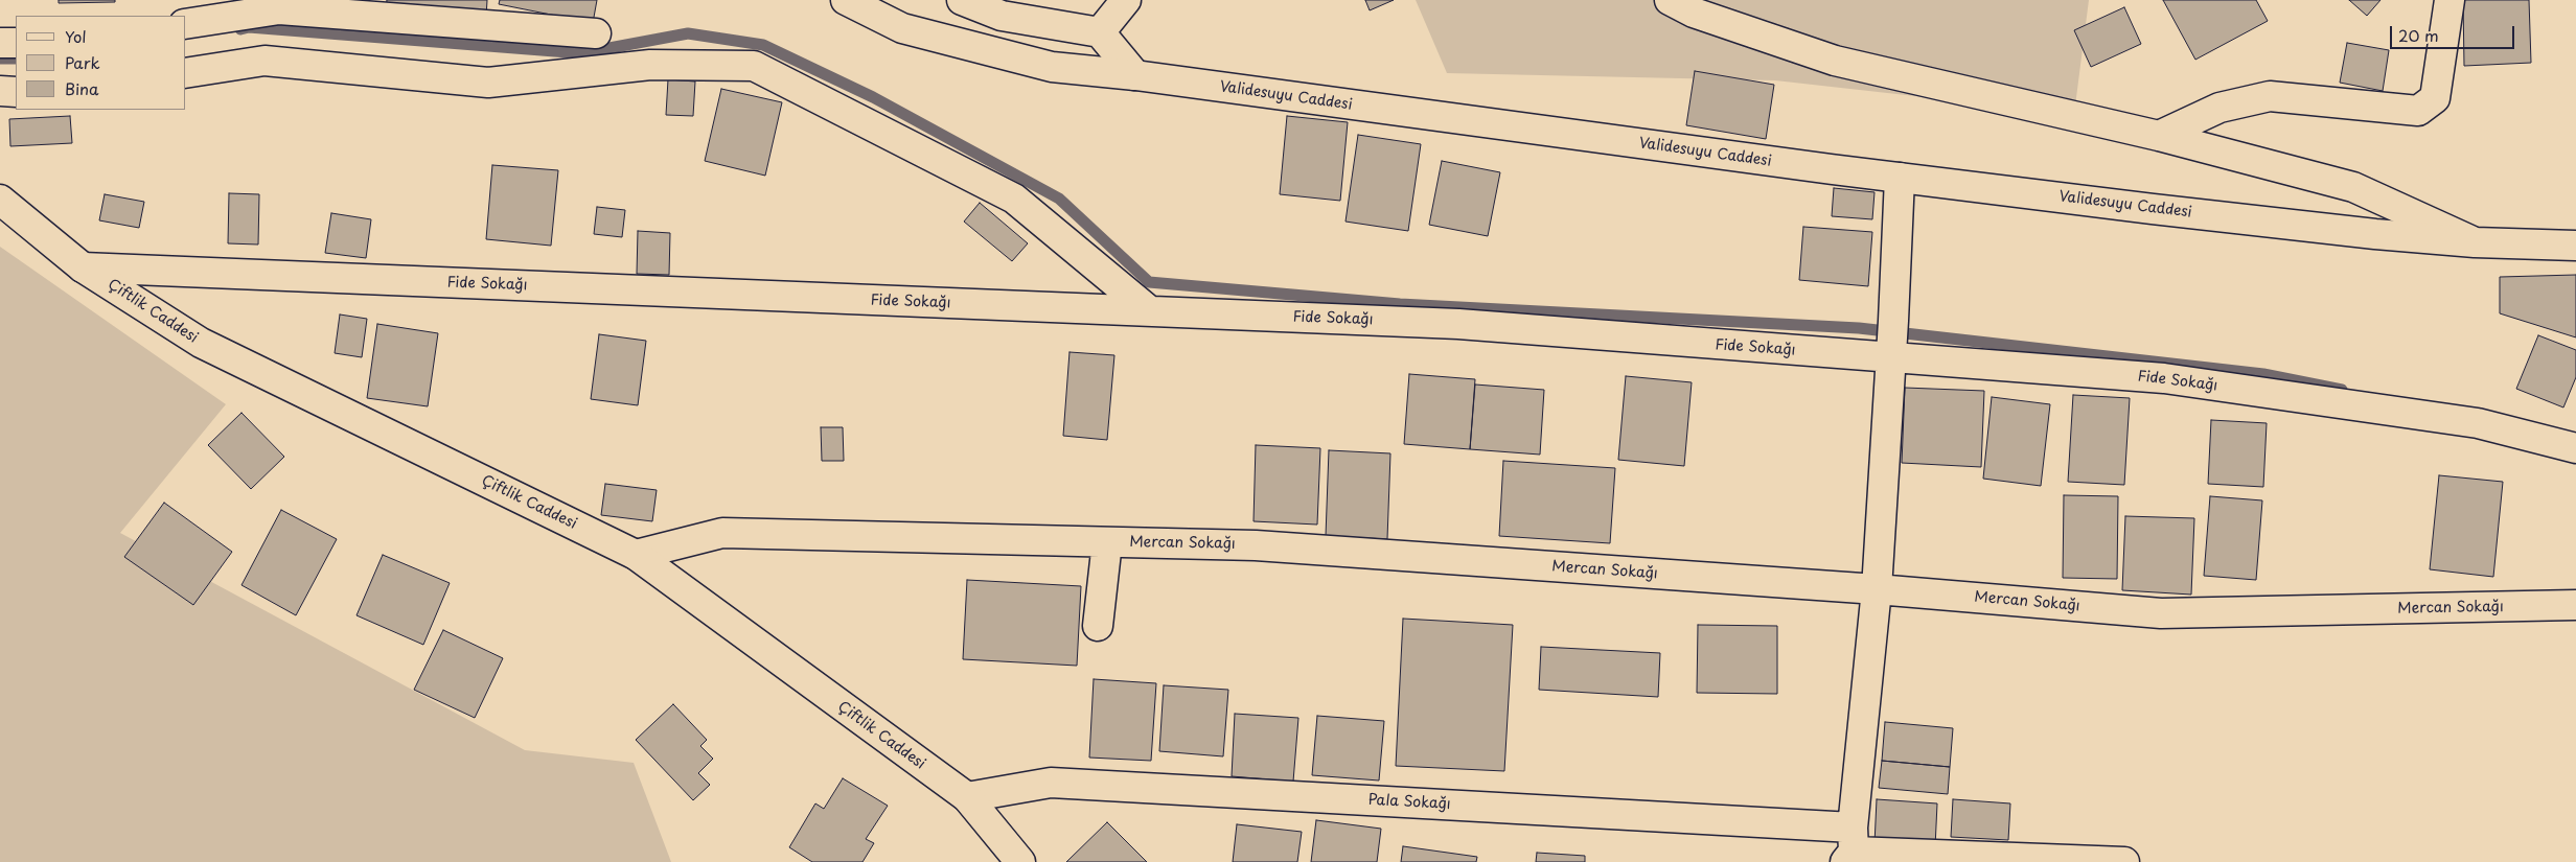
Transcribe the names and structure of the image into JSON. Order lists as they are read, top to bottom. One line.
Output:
{"streets":{"street":["Validesuyu Caddesi","Fide Sokağı","Çiftlik Caddesi","Mercan Sokağı","Pala Sokağı"]},"crossings":[["Fide Sokağı","Çiftlik Caddesi"],["Çiftlik Caddesi","Mercan Sokağı"],["Çiftlik Caddesi","Pala Sokağı"]],"legend":["Yol","Park","Bina"],"scale_bar":"20 m"}
